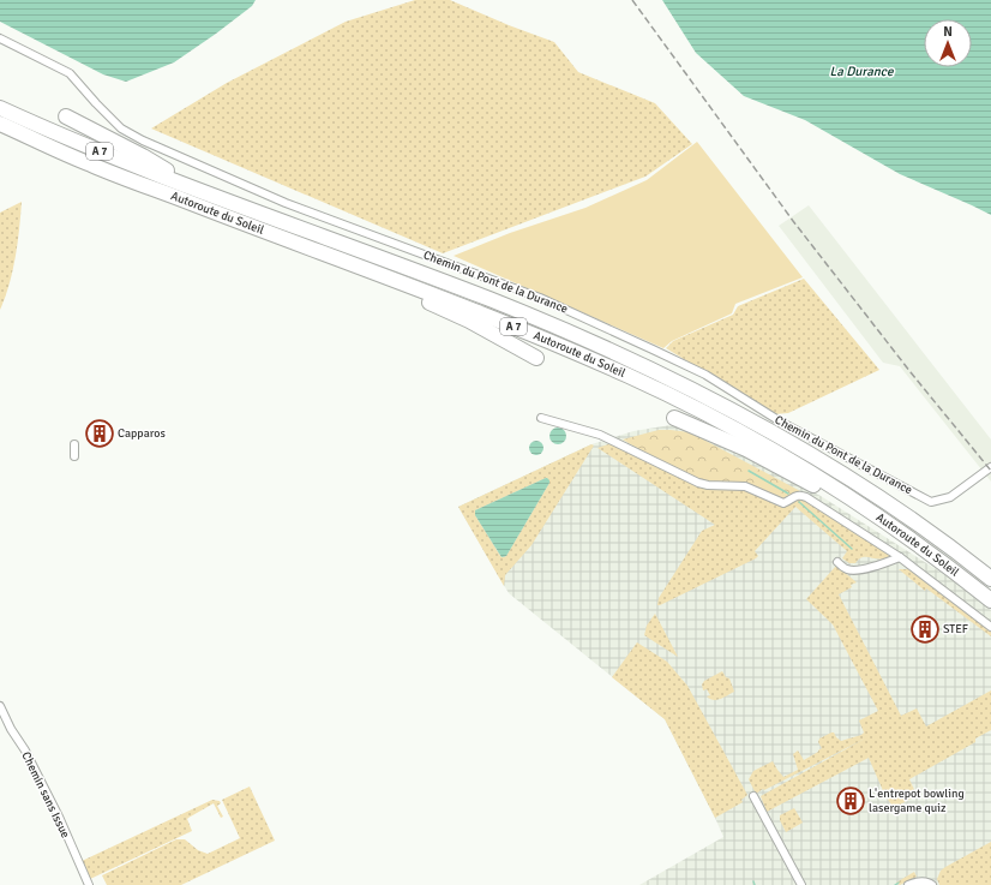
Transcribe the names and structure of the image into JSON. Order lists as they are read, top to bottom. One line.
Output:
{"streets":{"highway":["A 7","Autoroute du Soleil"],"street":["Chemin du Pont de la Durance","Chemin sans Issue"]},"water":["La Durance"],"places":{"building":["Capparos","STEF","L'entrepot bowling lasergame quiz"]},"north":"top"}
